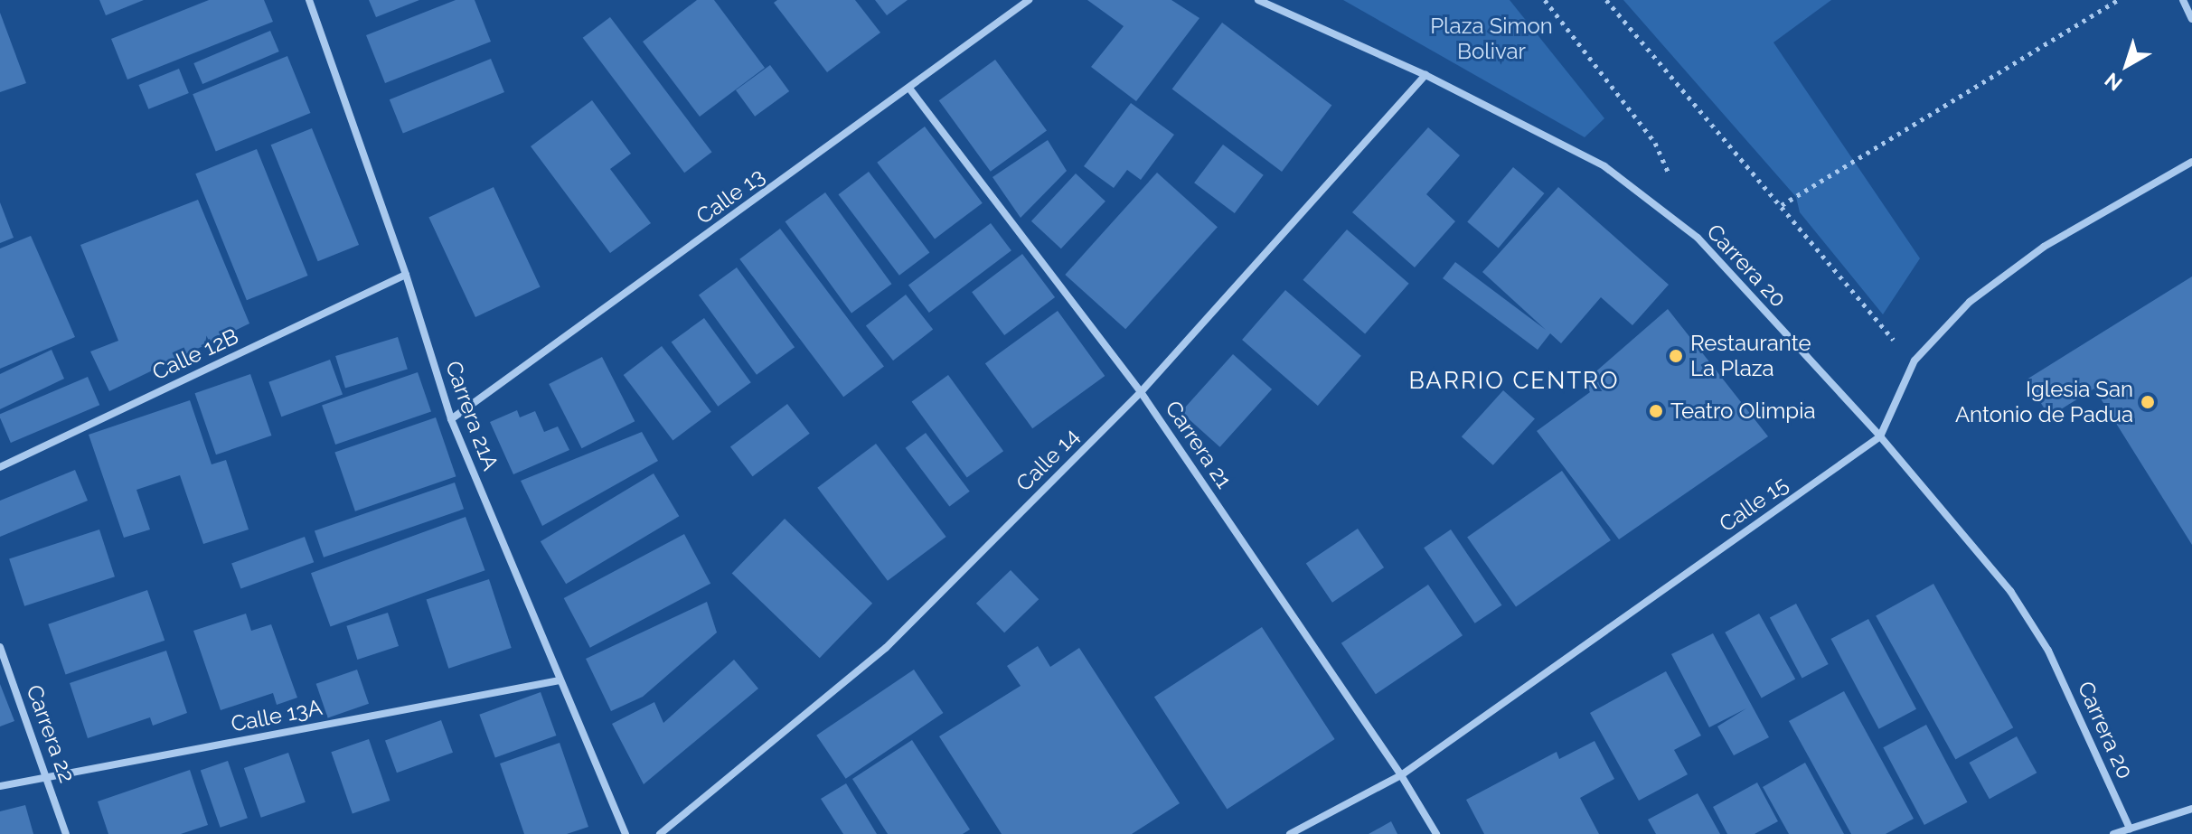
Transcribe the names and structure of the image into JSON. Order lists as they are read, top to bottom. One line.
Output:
{"streets":{"street":["Calle 13","Carrera 20","Calle 12B","Carrera 21A","Carrera 21","Calle 14","Calle 15","Calle 13A","Carrera 22"]},"crossings":[["Calle 13","Carrera 21A"],["Calle 13","Carrera 21"],["Carrera 20","Calle 14"],["Carrera 20","Calle 15"],["Calle 12B","Carrera 21A"],["Carrera 21A","Calle 13A"],["Carrera 21","Calle 14"],["Carrera 21","Calle 15"],["Calle 13A","Carrera 22"]],"districts":["BARRIO CENTRO"],"parks":["Plaza Simon Bolivar"],"places":["Restaurante La Plaza","Iglesia San Antonio de Padua","Teatro Olimpia"],"north":"bottom left"}
